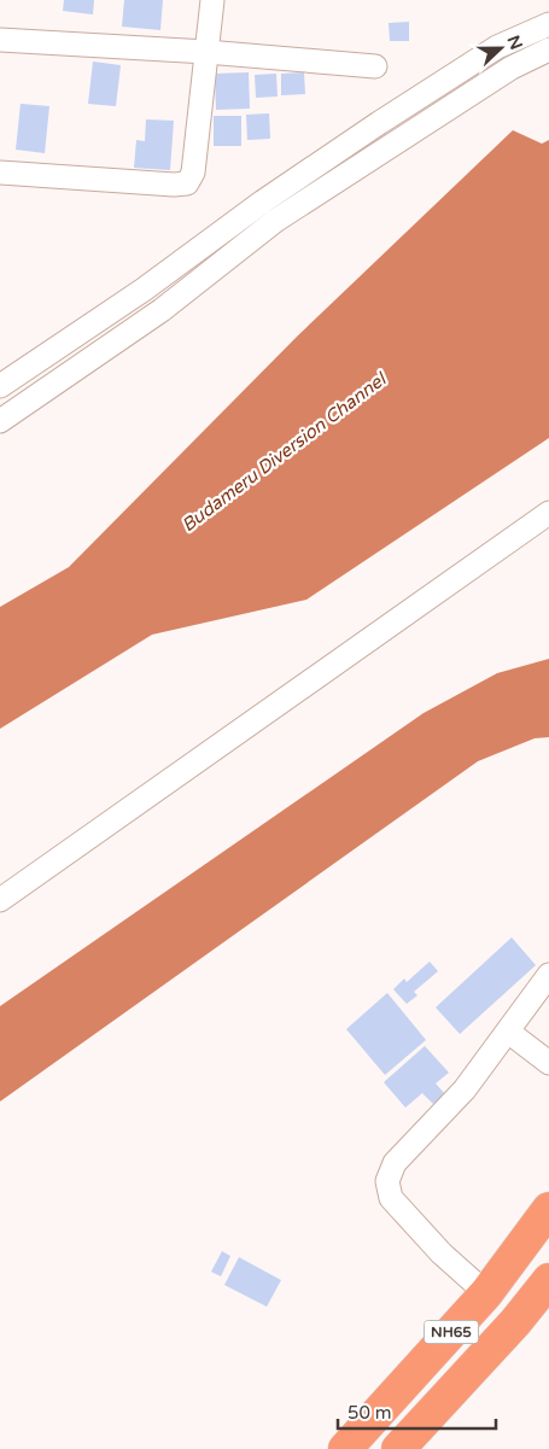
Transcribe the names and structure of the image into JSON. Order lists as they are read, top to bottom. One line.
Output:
{"streets":{"highway":["NH65"]},"water":["Budameru Diversion Channel"],"scale_bar":"50 m","north":"right"}
